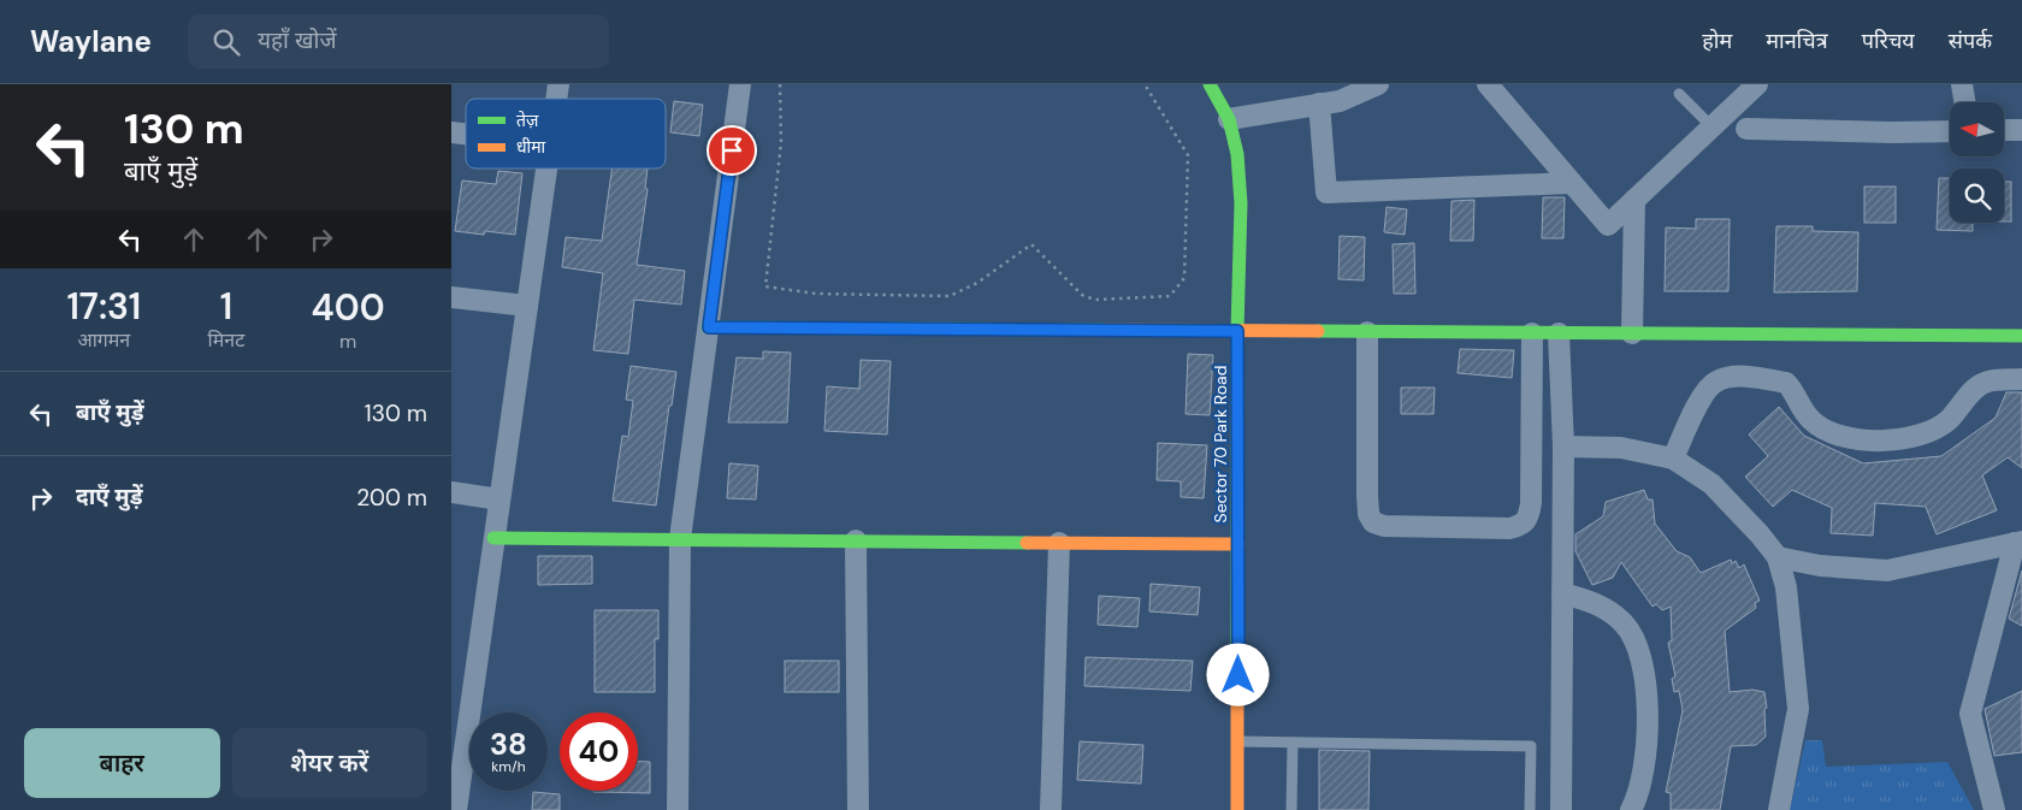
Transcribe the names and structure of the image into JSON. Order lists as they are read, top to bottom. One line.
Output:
{"streets":{"street":["Sector 70 Park Road"]},"legend":["तेज़","धीमा"],"north":"left","page":{"header":"Waylane","search":"यहाँ खोजें","nav":["होम","मानचित्र","परिचय","संपर्क"],"turn":["130 m","बाएँ मुड़ें"],"eta":["17:31","आगमन","1","मिनट","400","m"],"list":[{"name":"बाएँ मुड़ें","value":"130 m"},{"name":"दाएँ मुड़ें","value":"200 m"}],"speed":"38 km/h","limit":"40","buttons":["बाहर","शेयर करें"]}}
